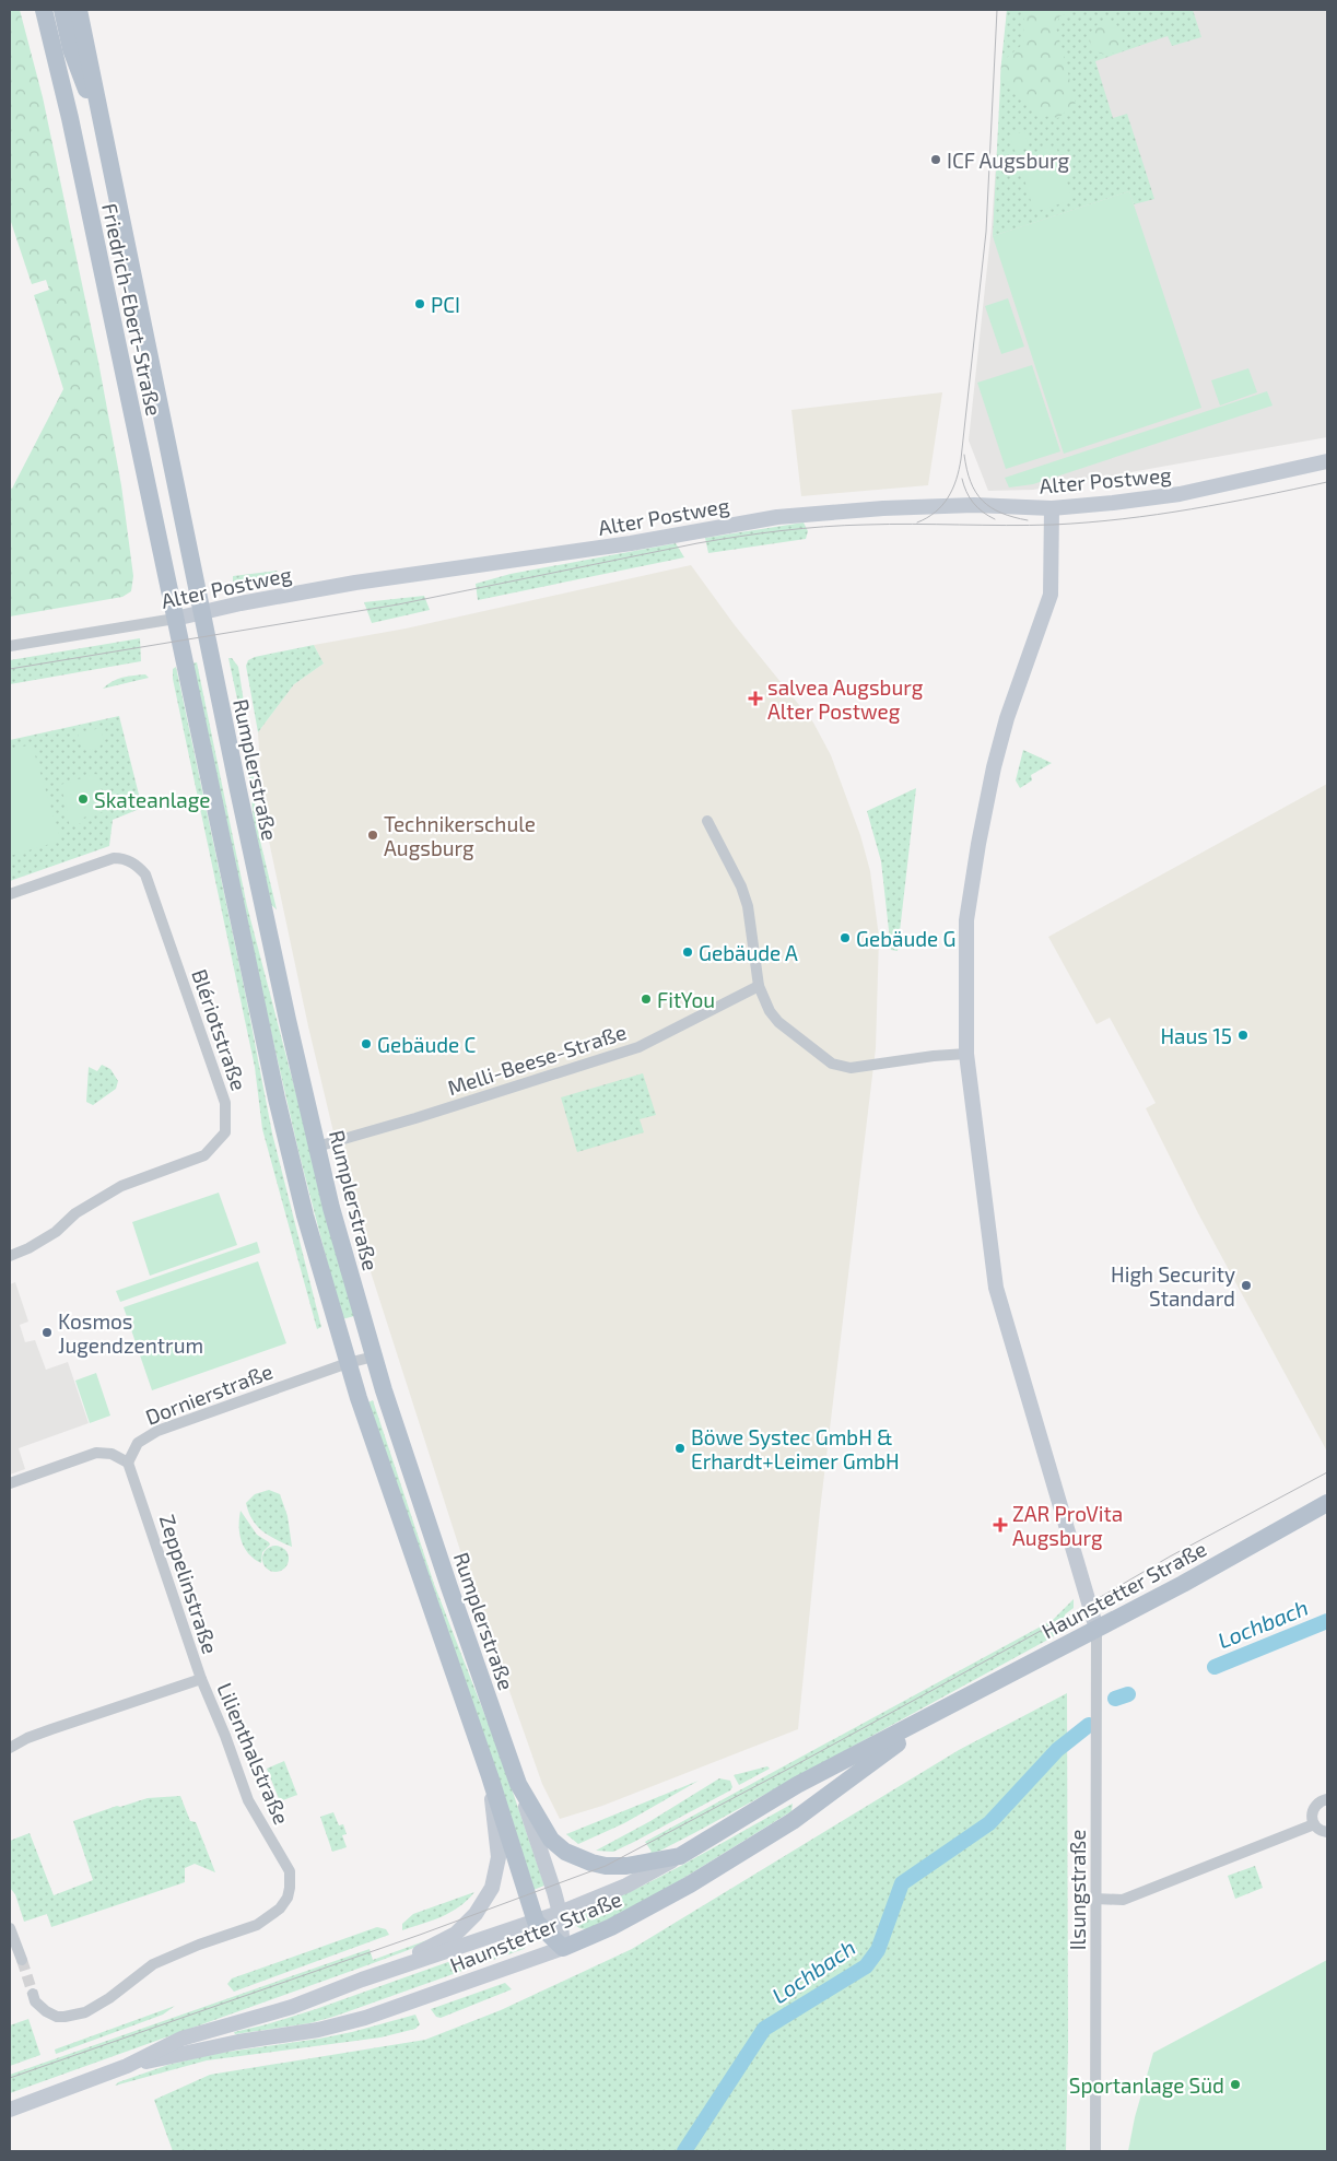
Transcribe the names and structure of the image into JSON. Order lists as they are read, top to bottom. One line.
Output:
{"streets":{"main road":["Friedrich-Ebert-Straße","Rumplerstraße","Haunstetter Straße"],"street":["Alter Postweg","Blériotstraße","Melli-Beese-Straße","Dornierstraße","Zeppelinstraße","Lilienthalstraße","Ilsungstraße"]},"crossings":[["Friedrich-Ebert-Straße","Alter Postweg"],["Friedrich-Ebert-Straße","Rumplerstraße"],["Alter Postweg","Rumplerstraße"],["Rumplerstraße","Melli-Beese-Straße"],["Rumplerstraße","Dornierstraße"],["Rumplerstraße","Haunstetter Straße"],["Dornierstraße","Zeppelinstraße"],["Zeppelinstraße","Lilienthalstraße"],["Haunstetter Straße","Ilsungstraße"]],"water":["Lochbach"],"places":{"other":["ICF Augsburg","PCI","Skateanlage","Technikerschule Augsburg","Gebäude G","Gebäude A","FitYou","Haus 15","Gebäude C","High Security Standard","Kosmos Jugendzentrum","Böwe Systec GmbH & Erhardt+Leimer GmbH","Sportanlage Süd"],"health":["salvea Augsburg Alter Postweg","ZAR ProVita Augsburg"]}}
